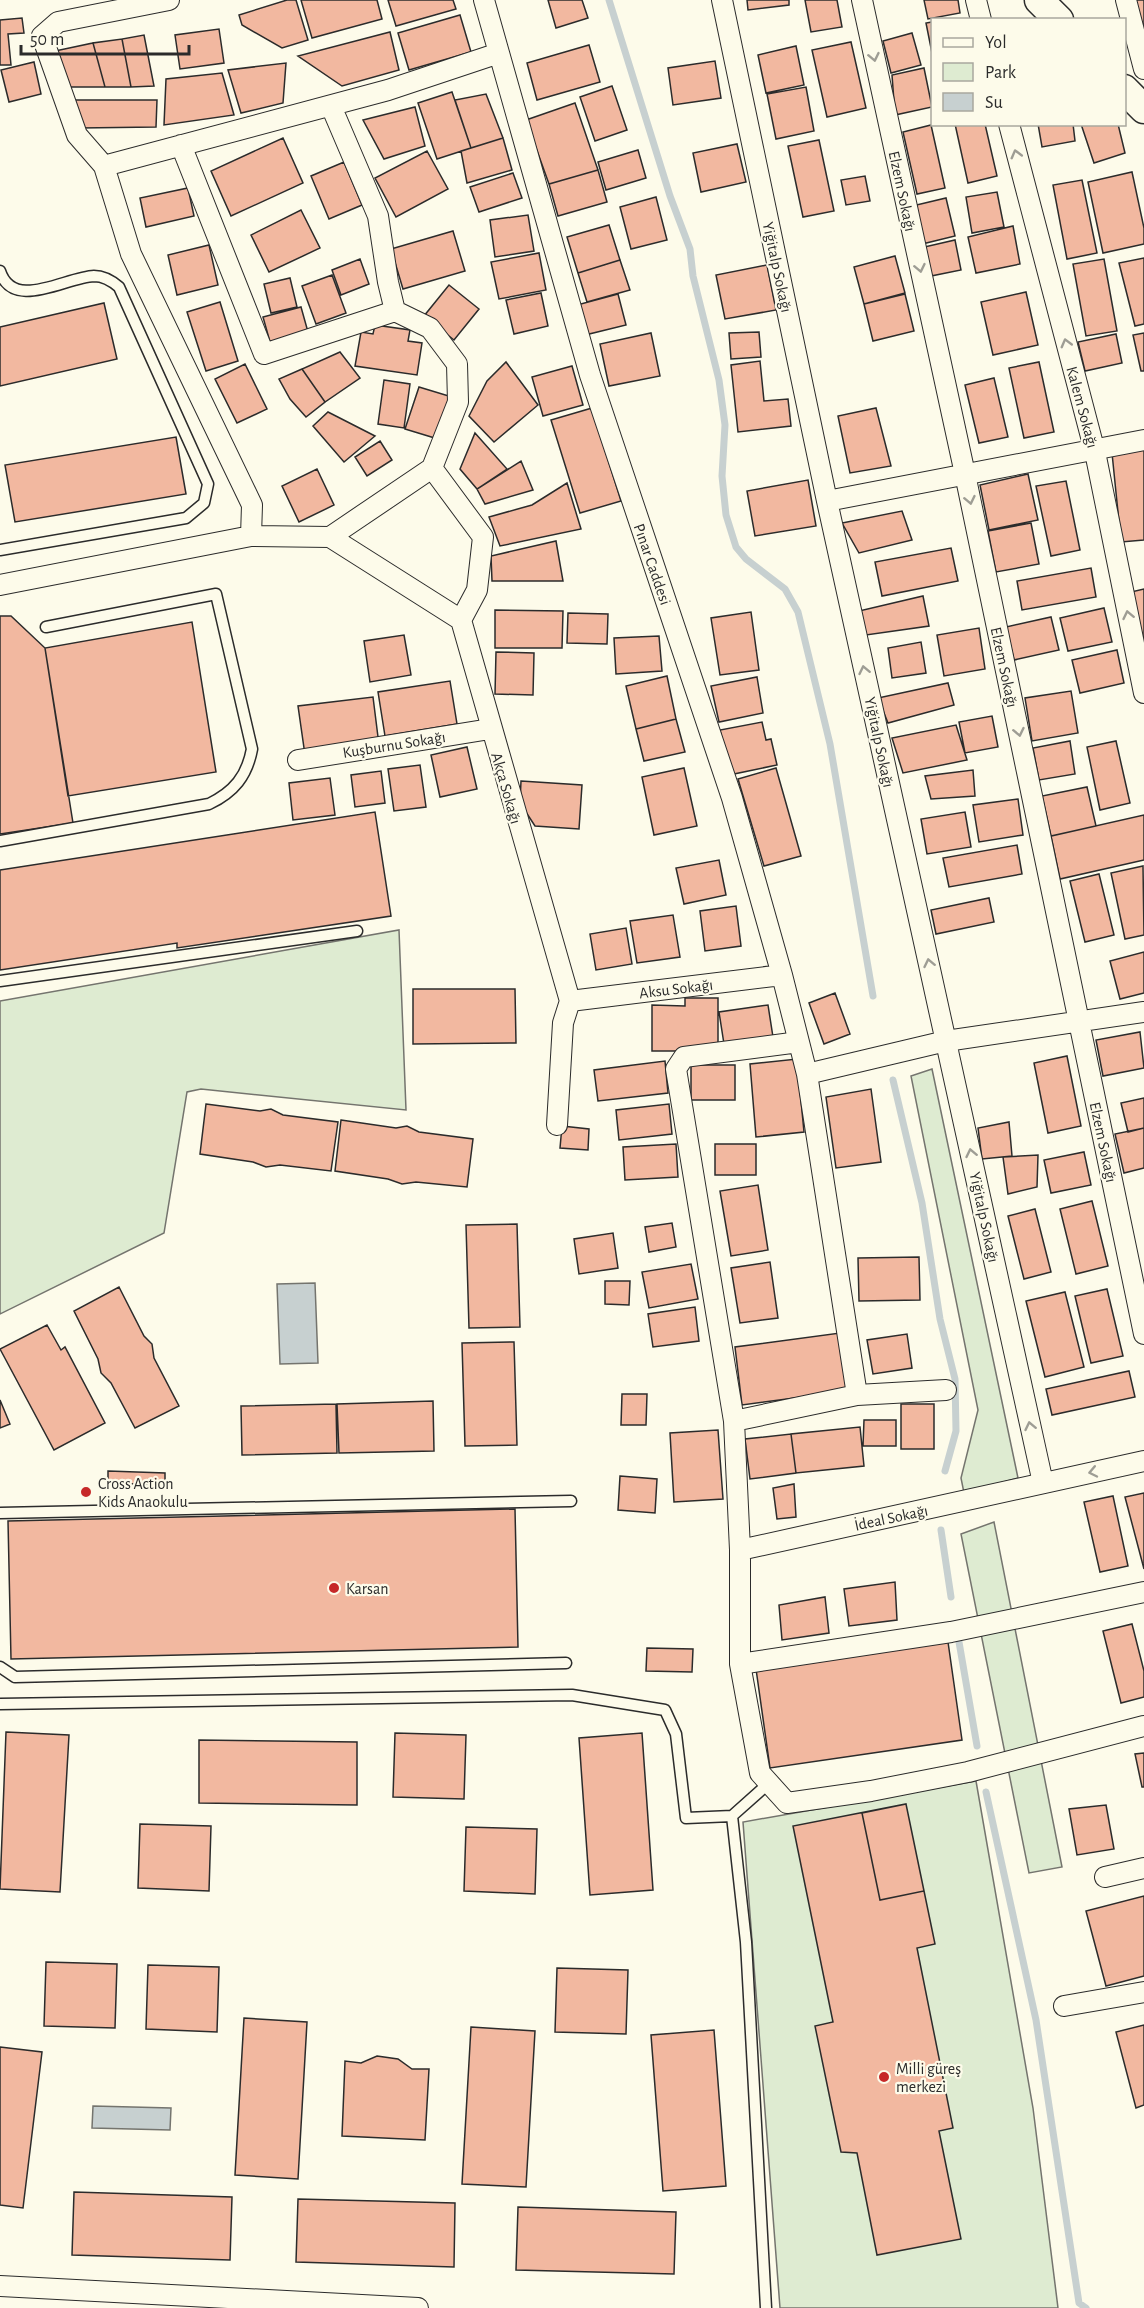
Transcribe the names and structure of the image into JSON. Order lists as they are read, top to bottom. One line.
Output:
{"streets":{"street":["Elzem Sokağı","Yiğitalp Sokağı","Kalem Sokağı","Pınar Caddesi","Kuşburnu Sokağı","Akça Sokağı","Aksu Sokağı","İdeal Sokağı"]},"crossings":[["Yiğitalp Sokağı","İdeal Sokağı"],["Pınar Caddesi","Aksu Sokağı"],["Kuşburnu Sokağı","Akça Sokağı"],["Akça Sokağı","Aksu Sokağı"]],"one_way":["Elzem Sokağı","Yiğitalp Sokağı","Kalem Sokağı"],"places":["Cross Action Kids Anaokulu","Karsan","Milli güreş merkezi"],"legend":["Yol","Park","Su"],"scale_bar":"50 m"}
